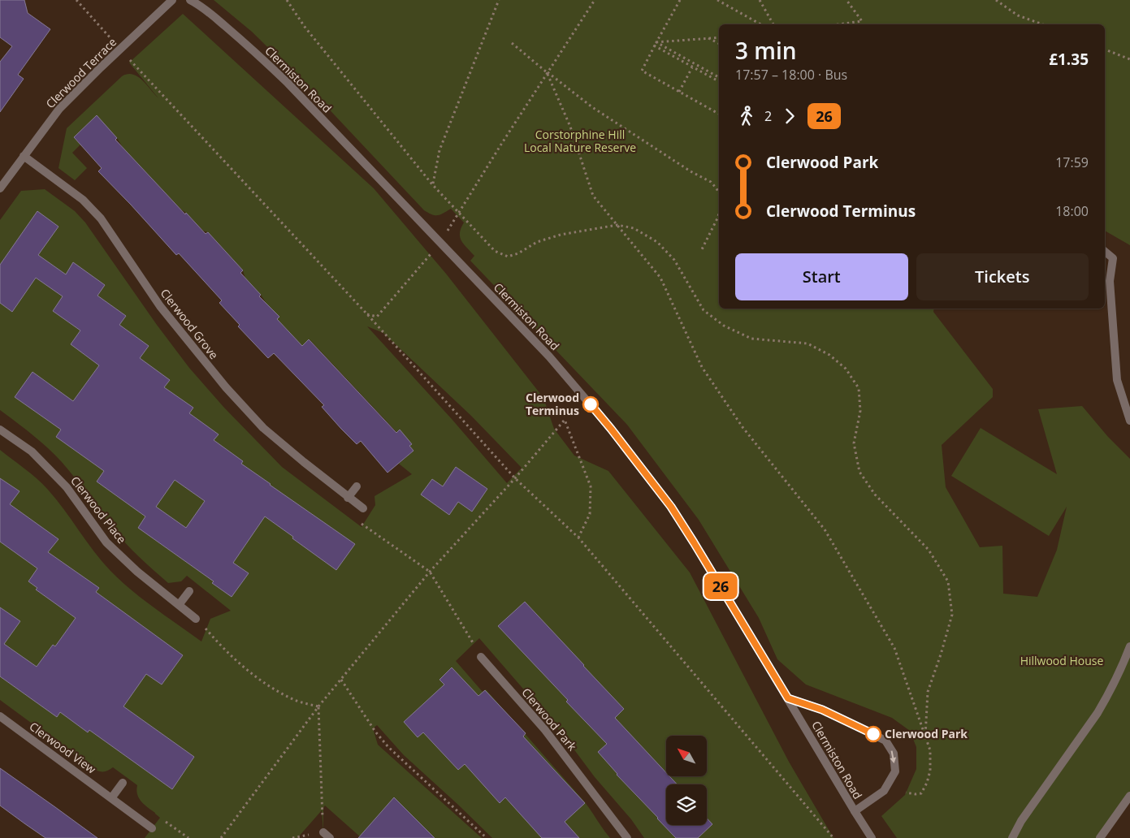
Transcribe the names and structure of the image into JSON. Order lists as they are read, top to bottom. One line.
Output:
{"streets":{"street":["Clerwood Terrace","Clermiston Road","Clerwood Grove","Clerwood Place","Clerwood Park","Clerwood View"]},"crossings":[["Clerwood Terrace","Clerwood Grove"]],"parks":["Corstorphine Hill Local Nature Reserve","Hillwood House"],"places":["Clerwood Terminus","Clerwood Park"],"lines":["bus line 26"],"north":"top left","page":{"on_map":"26","heading":["3 min","17:57 – 18:00 · Bus","£1.35"],"legs":["2","26"],"list":[{"name":"Clerwood Park","value":"17:59"},{"name":"Clerwood Terminus","value":"18:00"}],"buttons":["Start","Tickets"]}}
